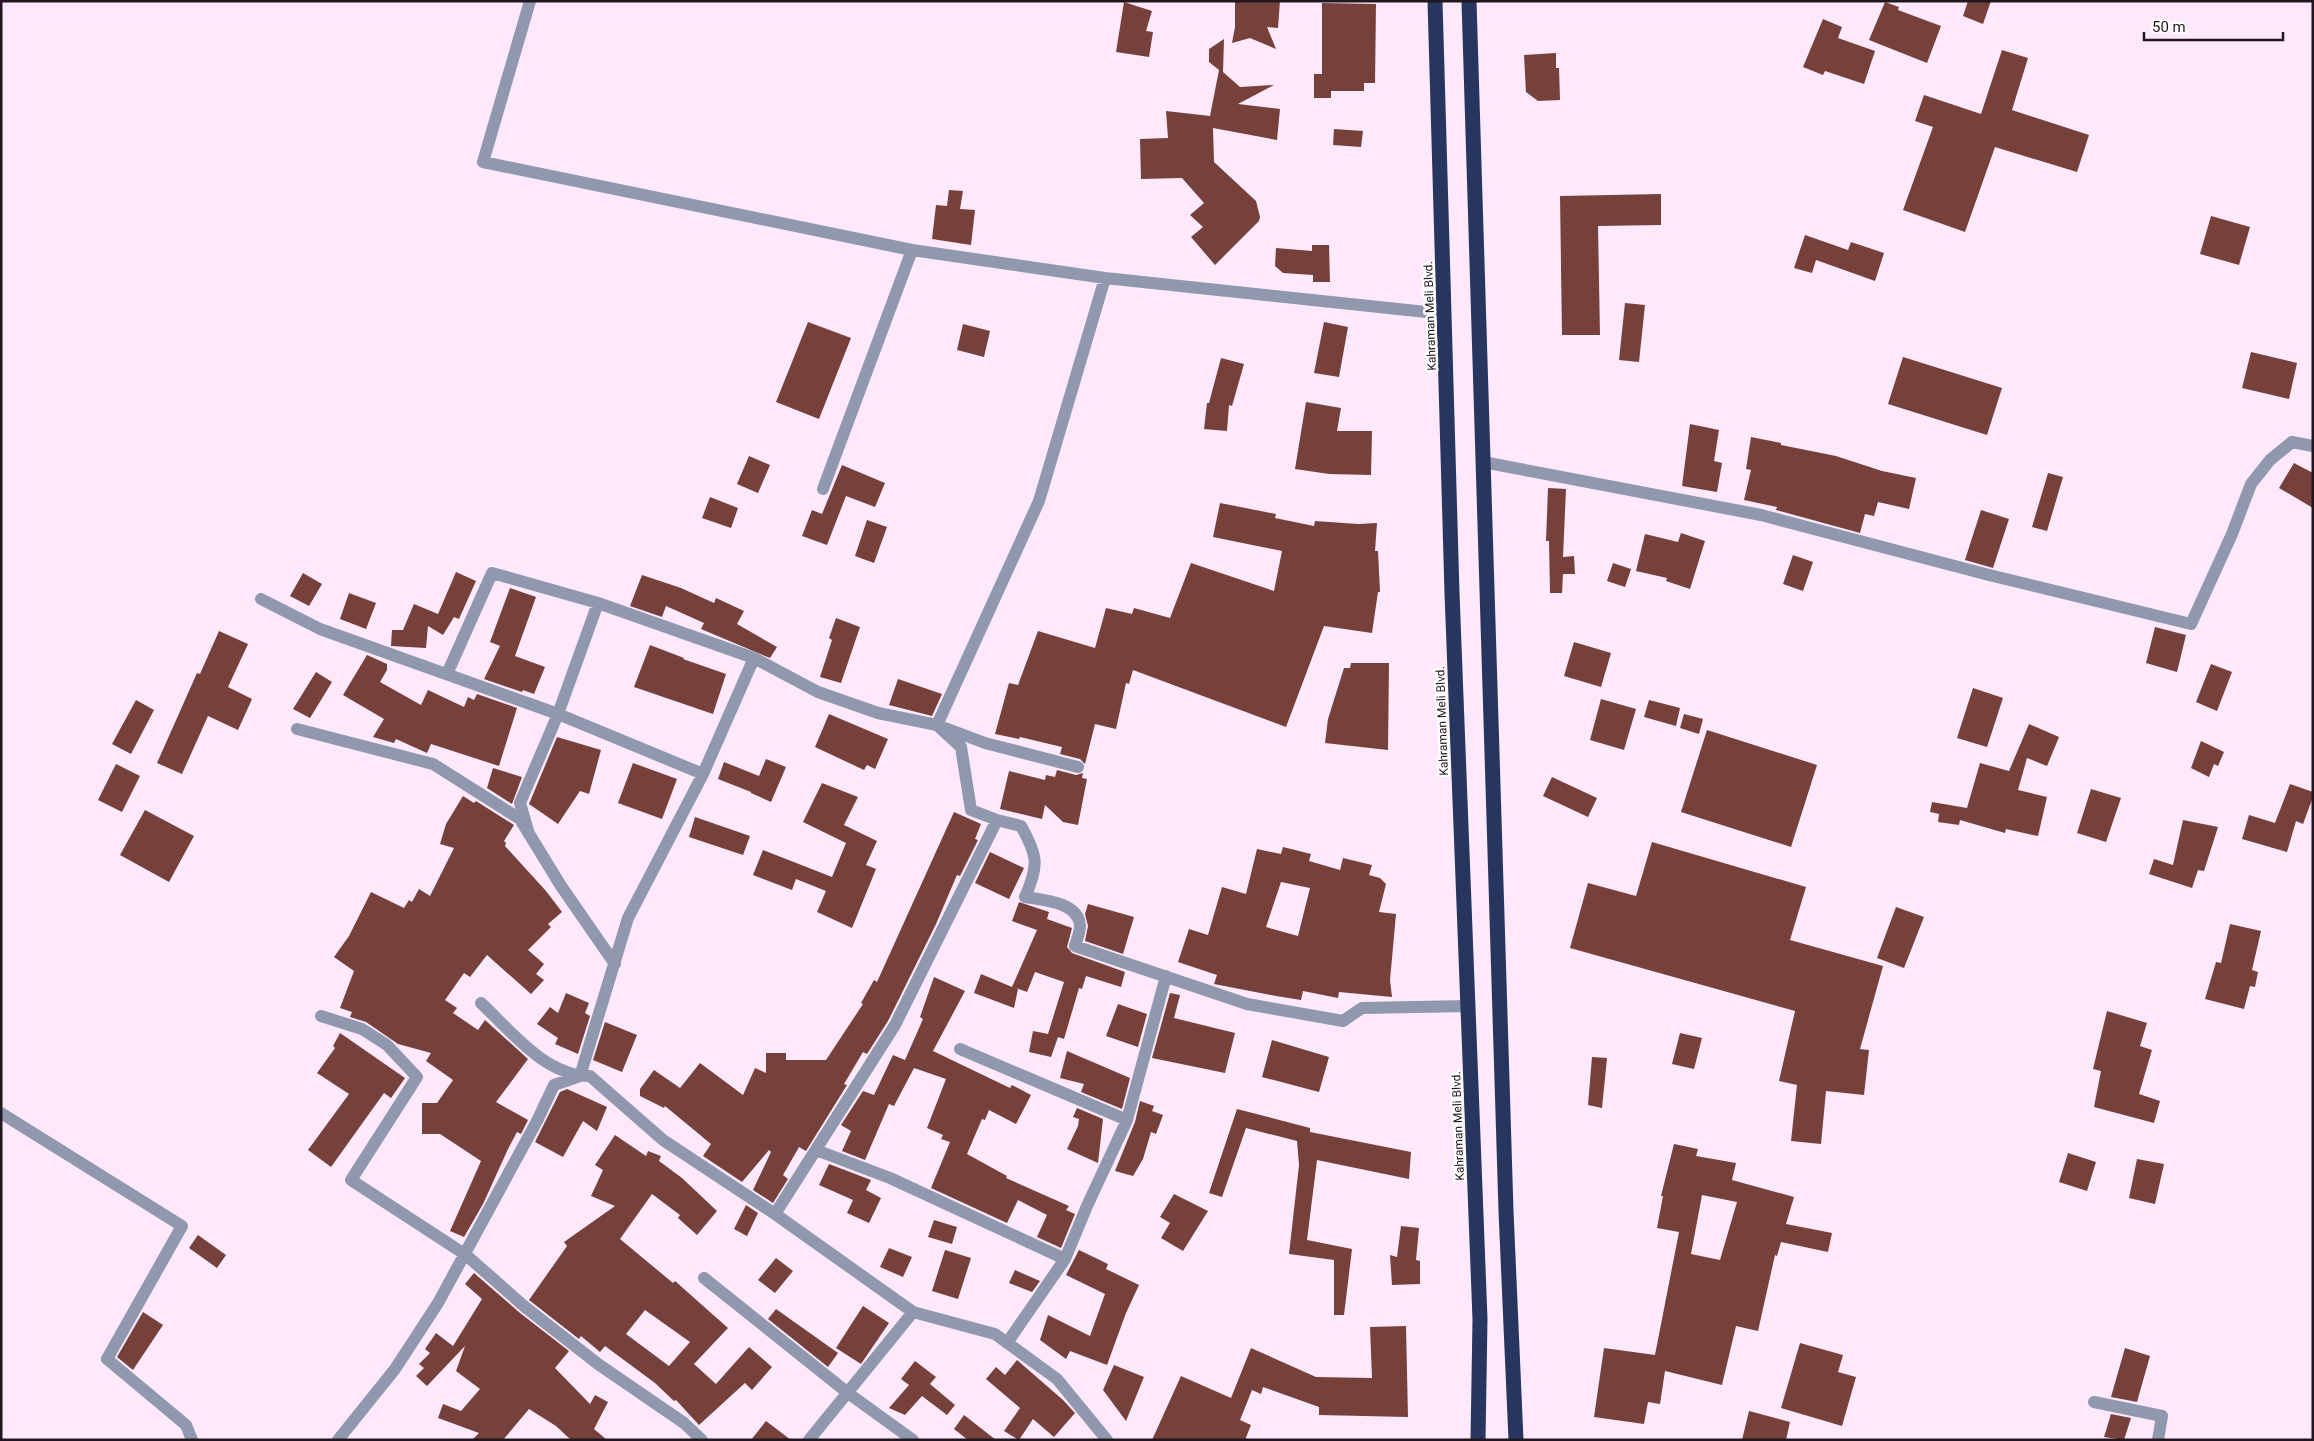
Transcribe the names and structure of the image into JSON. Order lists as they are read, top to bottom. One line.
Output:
{"streets":{"highway":["Kahraman Meli Blvd."]},"scale_bar":"50 m"}
